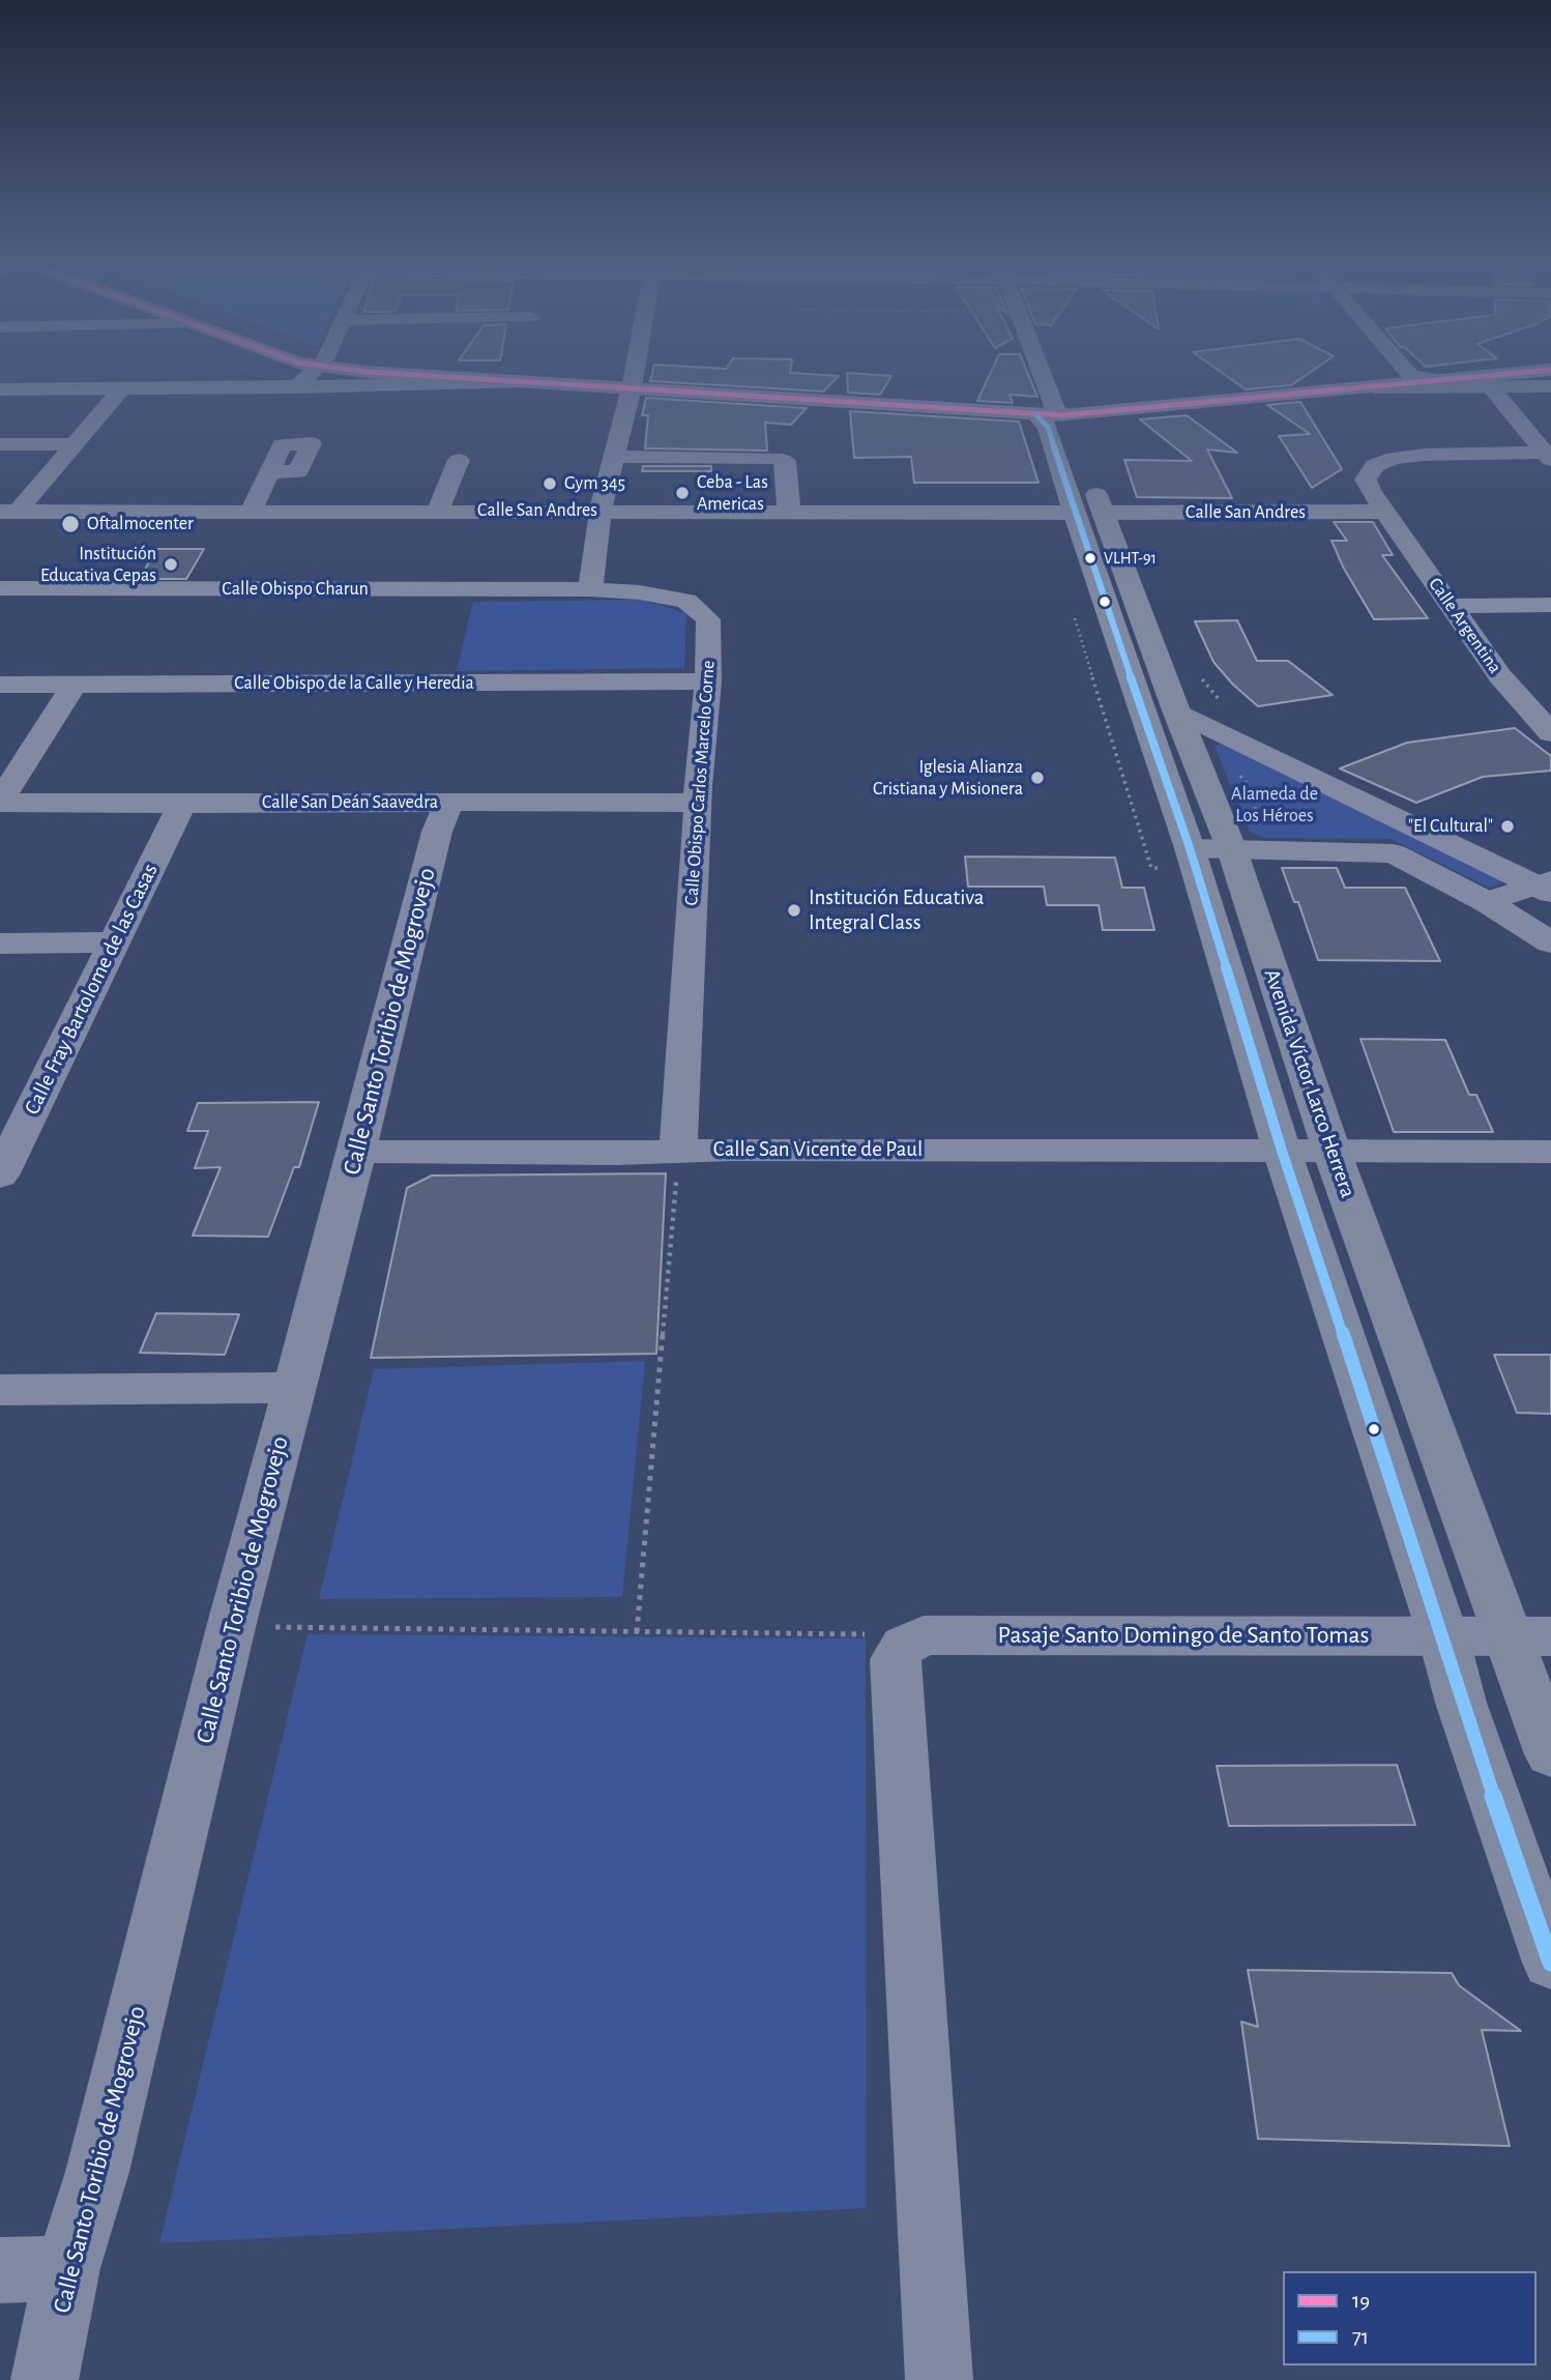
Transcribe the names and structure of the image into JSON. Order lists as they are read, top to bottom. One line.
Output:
{"streets":{"main road":["Avenida Víctor Larco Herrera"],"street":["Calle San Andres","Calle Obispo Charun","Calle Argentina","Calle Obispo de la Calle y Heredia","Calle Obispo Carlos Marcelo Corne","Calle San Deán Saavedra","Calle Fray Bartolome de las Casas","Calle Santo Toribio de Mogrovejo","Calle San Vicente de Paul","Pasaje Santo Domingo de Santo Tomas"]},"crossings":[["Calle San Andres","Calle Argentina"],["Calle San Andres","Avenida Víctor Larco Herrera"],["Calle Obispo Charun","Calle Obispo Carlos Marcelo Corne"],["Calle Obispo de la Calle y Heredia","Calle Obispo Carlos Marcelo Corne"],["Calle Obispo Carlos Marcelo Corne","Calle San Deán Saavedra"],["Calle Obispo Carlos Marcelo Corne","Calle San Vicente de Paul"],["Calle San Deán Saavedra","Calle Fray Bartolome de las Casas"],["Calle San Deán Saavedra","Calle Santo Toribio de Mogrovejo"],["Calle Santo Toribio de Mogrovejo","Calle San Vicente de Paul"],["Avenida Víctor Larco Herrera","Calle San Vicente de Paul"],["Avenida Víctor Larco Herrera","Pasaje Santo Domingo de Santo Tomas"]],"parks":["Alameda de Los Héroes"],"places":["Gym 345","Ceba - Las Americas","Oftalmocenter","VLHT-91","Institución Educativa Cepas","Iglesia Alianza Cristiana y Misionera","\"El Cultural\"","Institución Educativa Integral Class"],"lines":["transit line 19","transit line 71"],"legend":["19","71"]}
